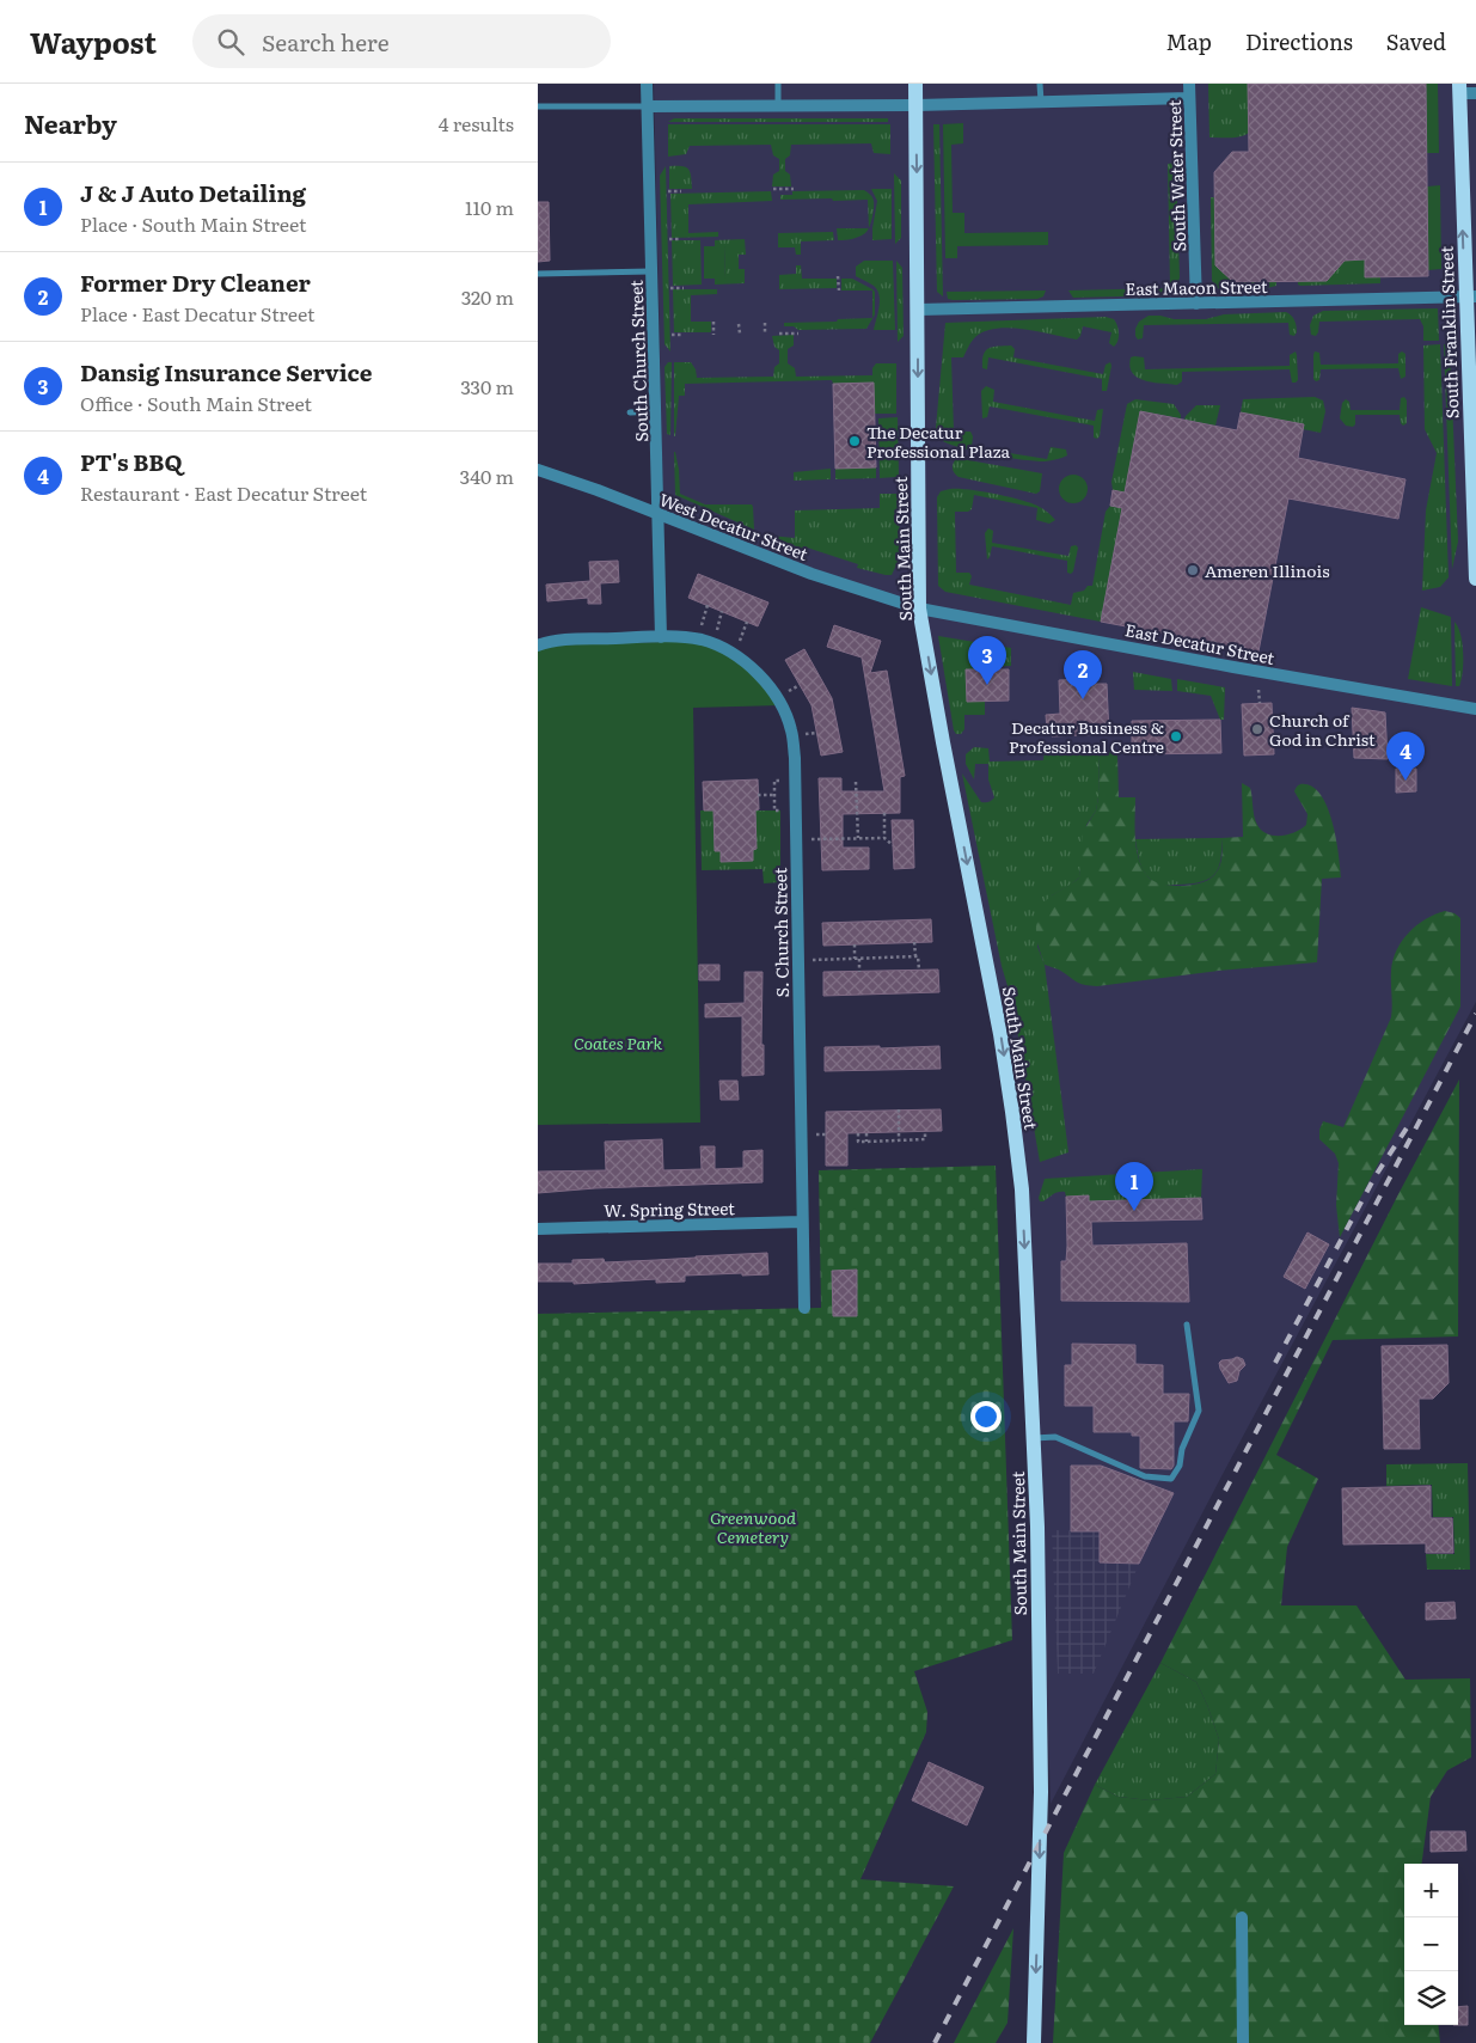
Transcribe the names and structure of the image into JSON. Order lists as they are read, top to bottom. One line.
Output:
{"streets":{"main road":["South Franklin Street","South Main Street"],"street":["South Water Street","East Macon Street","South Church Street","West Decatur Street","East Decatur Street","S. Church Street","W. Spring Street"]},"crossings":[["South Water Street","East Macon Street"],["East Macon Street","South Franklin Street"],["East Macon Street","South Main Street"],["South Church Street","West Decatur Street"],["South Church Street","S. Church Street"],["West Decatur Street","South Main Street"],["West Decatur Street","East Decatur Street"],["South Main Street","East Decatur Street"],["S. Church Street","W. Spring Street"]],"one_way":["South Franklin Street","South Main Street"],"parks":["Coates Park","Greenwood Cemetery"],"places":["The Decatur Professional Plaza","Ameren Illinois","Church of God in Christ","Decatur Business & Professional Centre"],"page":{"header":"Waypost","search":"Search here","nav":["Map","Directions","Saved"],"heading":["Nearby","4 results"],"list":[{"mark":"1","name":"J & J Auto Detailing","note":"Place · South Main Street","value":"110 m"},{"mark":"2","name":"Former Dry Cleaner","note":"Place · East Decatur Street","value":"320 m"},{"mark":"3","name":"Dansig Insurance Service","note":"Office · South Main Street","value":"330 m"},{"mark":"4","name":"PT's BBQ","note":"Restaurant · East Decatur Street","value":"340 m"}],"pins":["3","2","4","1"],"map_buttons":["+","−"]}}
